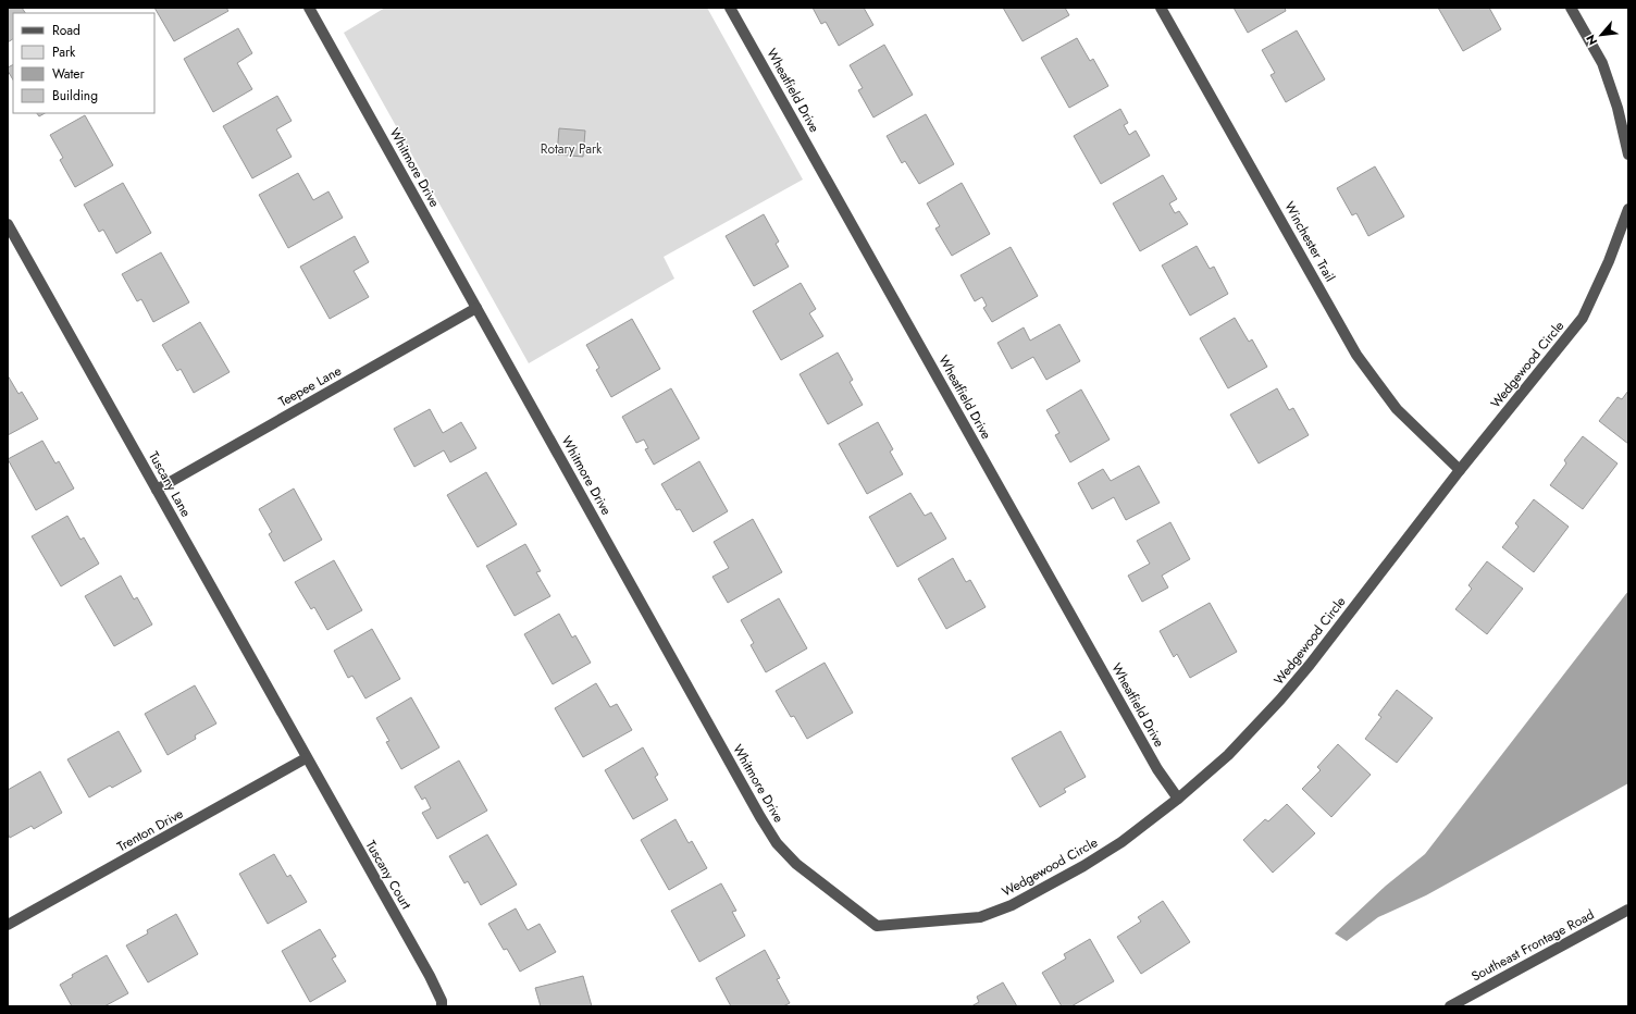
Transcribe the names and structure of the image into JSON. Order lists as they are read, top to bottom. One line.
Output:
{"streets":{"street":["Wheatfield Drive","Whitmore Drive","Winchester Trail","Wedgewood Circle","Teepee Lane","Tuscany Lane","Trenton Drive","Tuscany Court","Southeast Frontage Road"]},"crossings":[["Wheatfield Drive","Wedgewood Circle"],["Whitmore Drive","Wedgewood Circle"],["Whitmore Drive","Teepee Lane"],["Winchester Trail","Wedgewood Circle"],["Teepee Lane","Tuscany Lane"],["Tuscany Lane","Trenton Drive"],["Tuscany Lane","Tuscany Court"],["Trenton Drive","Tuscany Court"]],"parks":["Rotary Park"],"legend":["Road","Park","Water","Building"],"north":"bottom left"}
